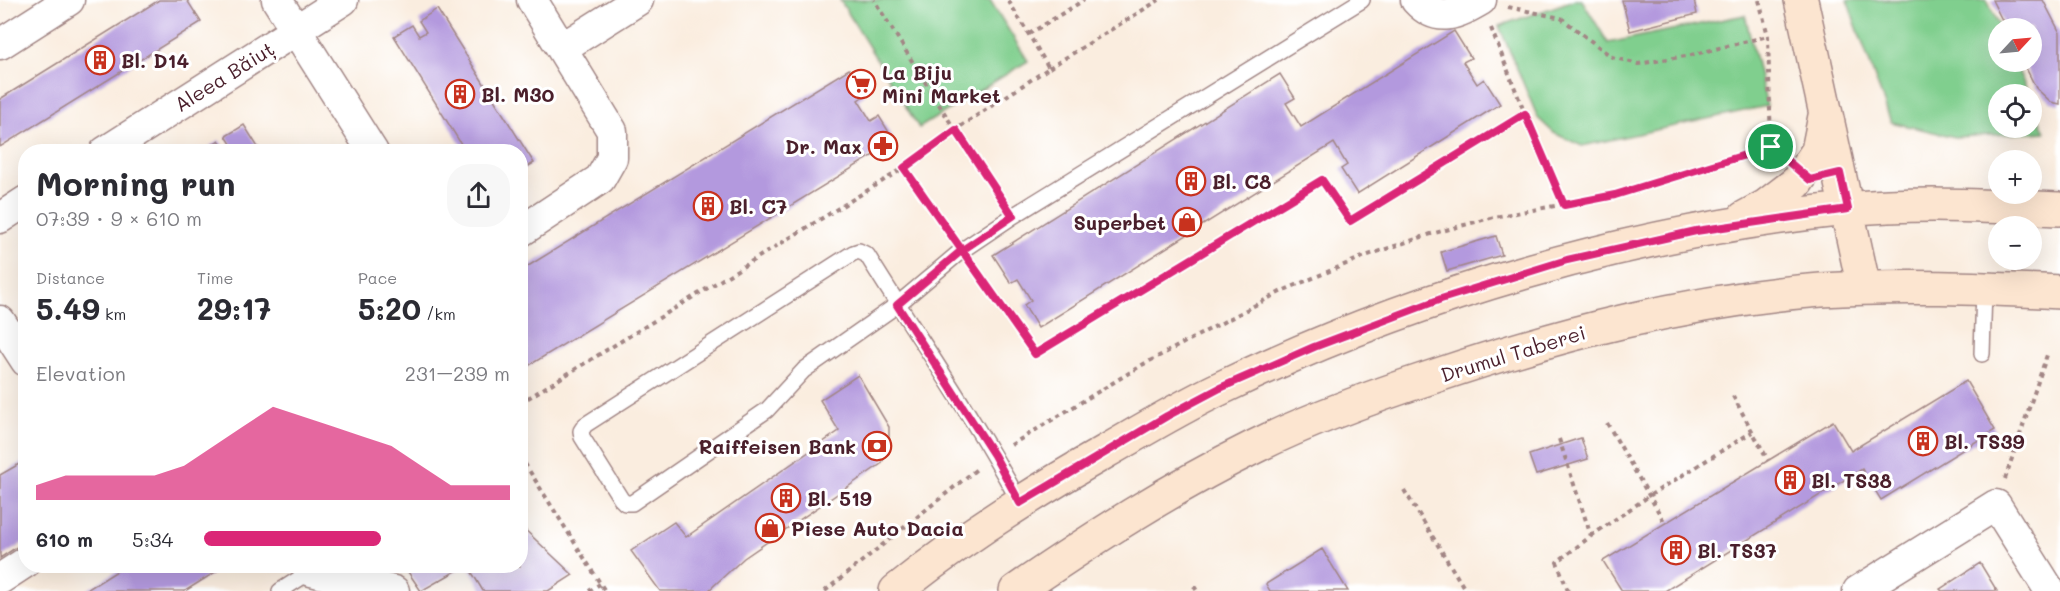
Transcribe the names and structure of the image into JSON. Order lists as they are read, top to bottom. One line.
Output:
{"streets":{"main road":["Drumul Taberei"],"street":["Aleea Băiuț"]},"places":{"building":["Bl. D14","Bl. M30","Bl. C8","Bl. C7","Bl. TS39","Bl. TS38","Bl. 519","Bl. TS37"],"supermarket":["La Biju Mini Market"],"pharmacy":["Dr. Max"],"shop":["Superbet","Piese Auto Dacia"],"bank":["Raiffeisen Bank"]},"north":"top right","page":{"map_buttons":["+","−"],"heading":["Morning run","07:39 · 9 × 610 m"],"stats":[["Distance","5.49 km"],["Time","29:17"],["Pace","5:20 /km"]],"chart":["Elevation","231–239 m"],"list":[{"name":"610 m","note":"5:34"}]}}
